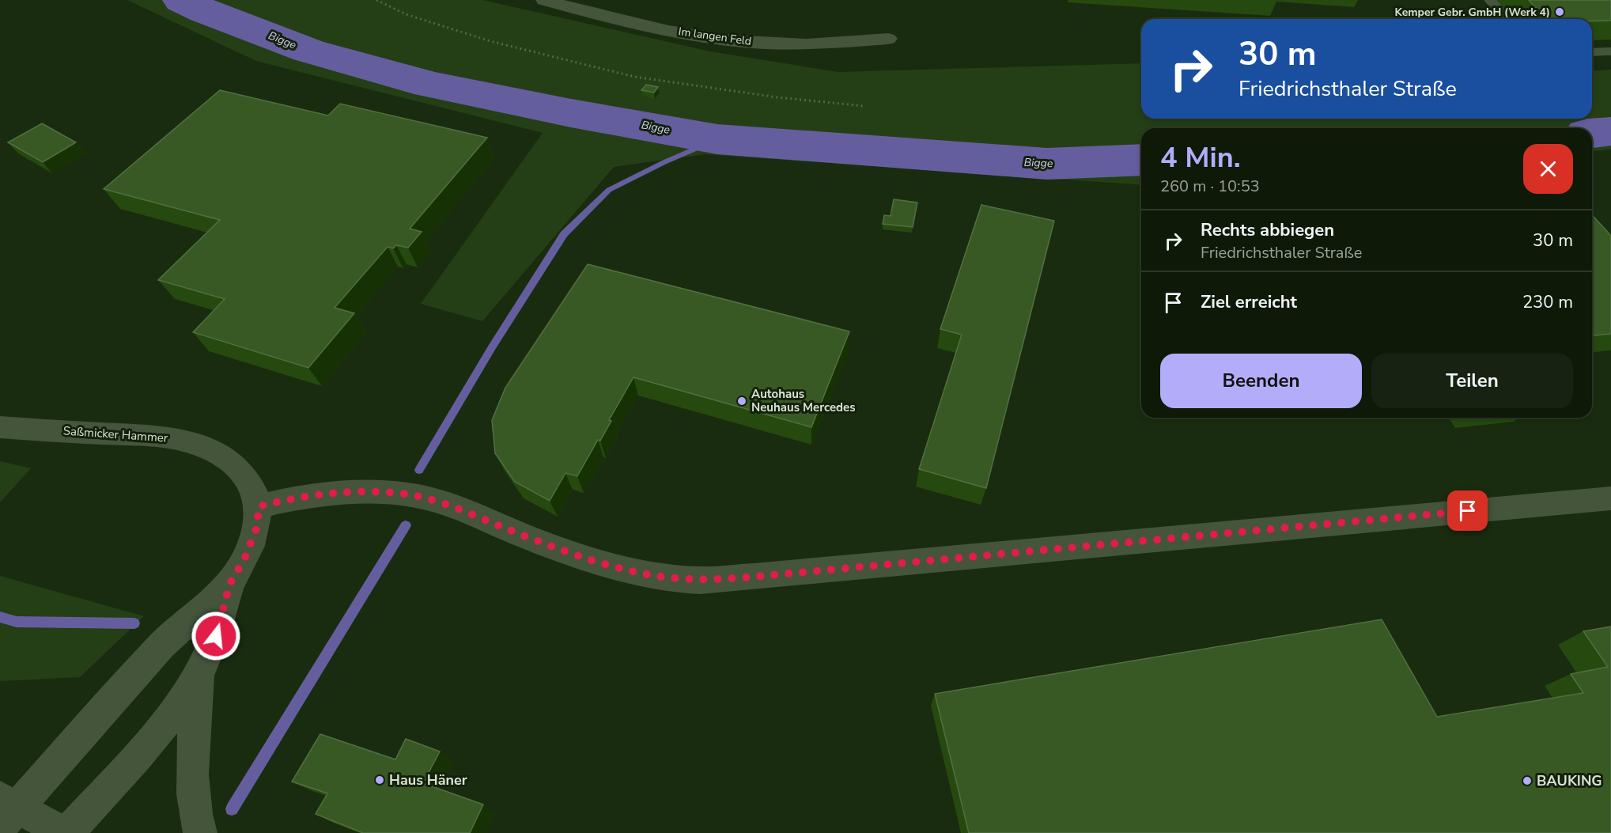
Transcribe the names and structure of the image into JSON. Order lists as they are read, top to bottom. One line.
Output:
{"streets":{"street":["Im langen Feld","Saßmicker Hammer"]},"water":["Bigge"],"places":["Kemper Gebr. GmbH (Werk 4)","Autohaus Neuhaus Mercedes","Haus Häner","BAUKING"],"page":{"turn":["30 m","Friedrichsthaler Straße"],"heading":["4 Min.","260 m · 10:53"],"list":[{"name":"Rechts abbiegen","note":"Friedrichsthaler Straße","value":"30 m"},{"name":"Ziel erreicht","value":"230 m"}],"buttons":["Beenden","Teilen"]}}
